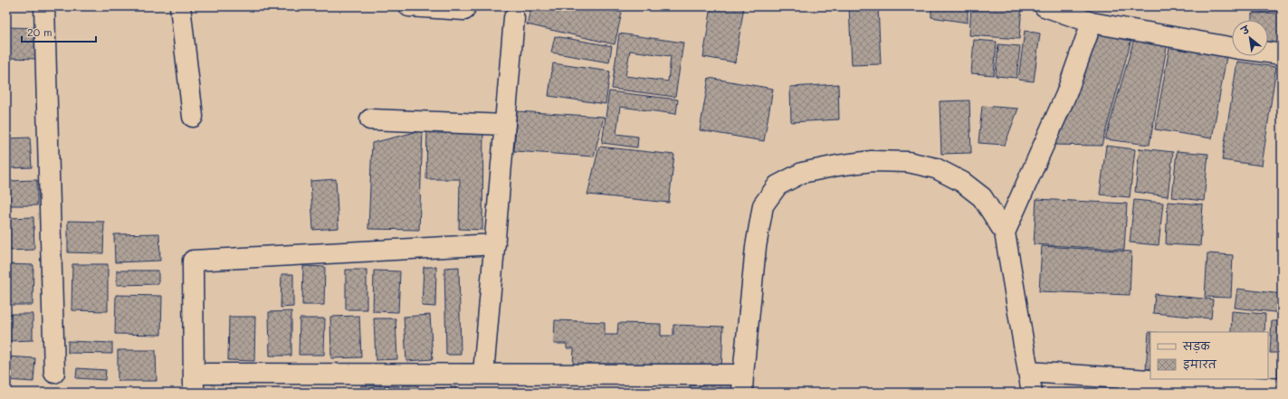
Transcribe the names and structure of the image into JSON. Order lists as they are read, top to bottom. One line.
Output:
{"legend":["सड़क","इमारत"],"scale_bar":"20 m","north":"top left"}
